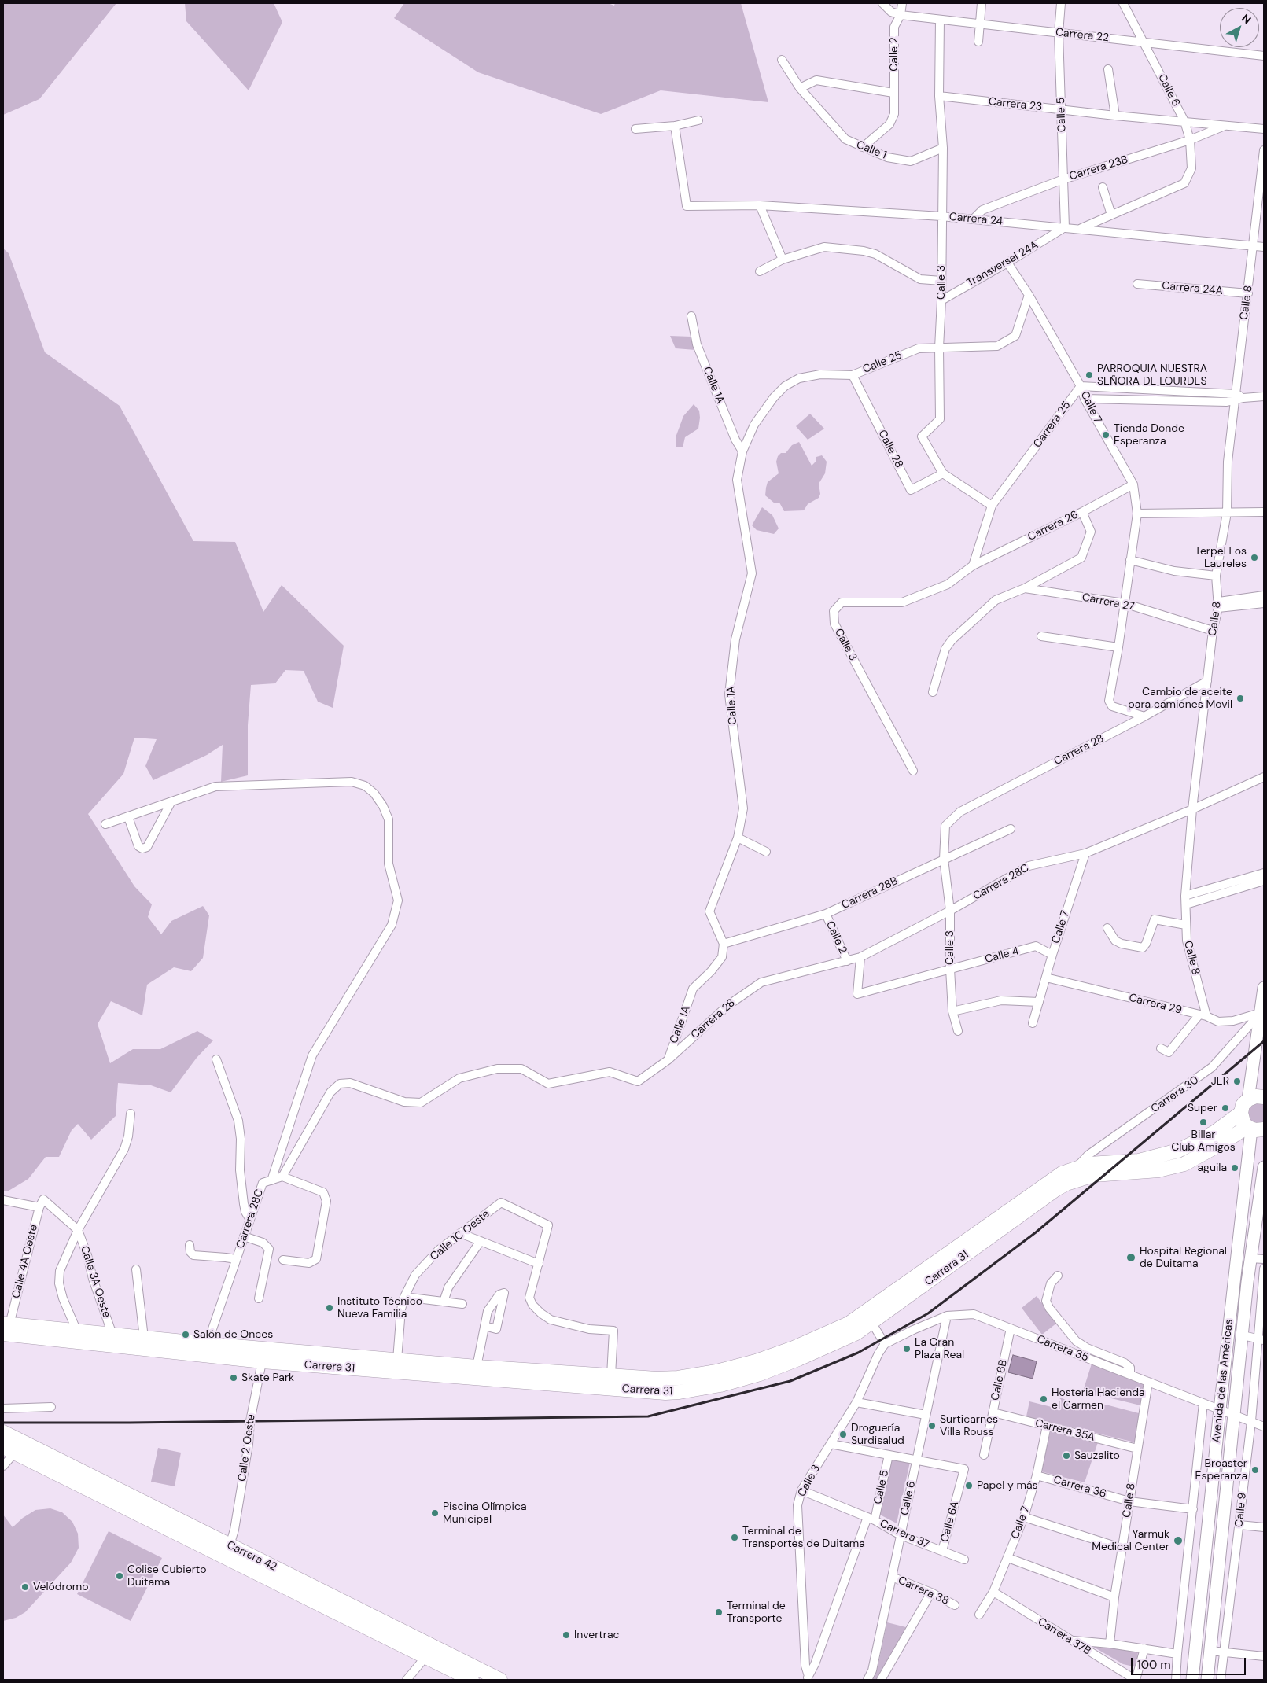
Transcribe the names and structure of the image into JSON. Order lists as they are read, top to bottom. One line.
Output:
{"streets":{"highway":["Carrera 31","Carrera 42"],"main road":["Avenida de las Américas"],"street":["Carrera 22","Calle 2","Calle 6","Carrera 23","Calle 5","Calle 1","Carrera 23B","Carrera 24","Transversal 24A","Calle 3","Carrera 24A","Calle 8","Calle 25","Calle 1A","Calle 7","Carrera 25","Calle 28","Carrera 26","Carrera 27","Carrera 28","Carrera 28C","Carrera 28B","Calle 4","Carrera 29","Carrera 30","Calle 1C Oeste","Calle 4A Oeste","Calle 3A Oeste","Carrera 35","Calle 6B","Carrera 35A","Calle 2 Oeste","Carrera 36","Calle 9","Calle 6A","Carrera 37","Carrera 38","Carrera 37B"]},"crossings":[["Carrera 22","Calle 2"],["Carrera 22","Calle 6"],["Carrera 22","Calle 5"],["Carrera 22","Calle 3"],["Calle 2","Calle 1"],["Calle 2","Calle 3"],["Calle 2","Carrera 28C"],["Calle 2","Carrera 28B"],["Calle 2","Calle 4"],["Calle 6","Carrera 23"],["Calle 6","Carrera 23B"],["Calle 6","Carrera 35"],["Calle 6","Calle 6A"],["Calle 6","Carrera 37"],["Calle 6","Carrera 38"],["Carrera 23","Calle 5"],["Carrera 23","Carrera 23B"],["Carrera 23","Calle 3"],["Calle 5","Carrera 23B"],["Calle 5","Carrera 24"],["Calle 5","Transversal 24A"],["Calle 5","Calle 3"],["Calle 5","Carrera 37"],["Calle 1","Calle 3"],["Carrera 23B","Carrera 24"],["Carrera 24","Transversal 24A"],["Carrera 24","Calle 3"],["Carrera 24","Calle 8"],["Transversal 24A","Calle 3"],["Transversal 24A","Calle 7"],["Calle 3","Calle 25"],["Calle 3","Carrera 25"],["Calle 3","Calle 28"],["Calle 3","Carrera 26"],["Calle 3","Carrera 28"],["Calle 3","Carrera 28C"],["Calle 3","Carrera 28B"],["Calle 3","Calle 4"],["Calle 3","Carrera 35"],["Calle 3","Carrera 37"],["Carrera 24A","Calle 8"],["Calle 8","Carrera 25"],["Calle 8","Carrera 27"],["Calle 8","Carrera 28"],["Calle 8","Carrera 28C"],["Calle 8","Carrera 29"],["Calle 8","Carrera 35"],["Calle 8","Carrera 35A"],["Calle 8","Carrera 36"],["Calle 25","Calle 1A"],["Calle 25","Calle 7"],["Calle 25","Calle 28"],["Calle 1A","Carrera 28"],["Calle 1A","Carrera 28B"],["Calle 7","Carrera 25"],["Calle 7","Carrera 26"],["Calle 7","Carrera 27"],["Calle 7","Carrera 28"],["Calle 7","Carrera 28C"],["Calle 7","Calle 4"],["Calle 7","Carrera 29"],["Calle 7","Carrera 35A"],["Calle 7","Carrera 36"],["Calle 7","Carrera 37B"],["Carrera 25","Carrera 26"],["Carrera 26","Carrera 27"],["Carrera 28","Carrera 28C"],["Carrera 28C","Carrera 31"],["Carrera 29","Carrera 30"],["Carrera 30","Carrera 31"],["Calle 1C Oeste","Carrera 31"],["Calle 4A Oeste","Carrera 31"],["Calle 4A Oeste","Calle 3A Oeste"],["Carrera 31","Calle 3A Oeste"],["Carrera 31","Avenida de las Américas"],["Carrera 31","Calle 2 Oeste"],["Carrera 35","Calle 6B"],["Carrera 35","Avenida de las Américas"],["Carrera 35","Calle 9"],["Calle 6B","Carrera 35A"],["Calle 2 Oeste","Carrera 42"],["Calle 6A","Carrera 37"]],"places":["PARROQUIA NUESTRA SEÑORA DE LOURDES","Tienda Donde Esperanza","Terpel Los Laureles","Cambio de aceite para camiones Movil","JER","Super","Billar Club Amigos","aguila","Hospital Regional de Duitama","Instituto Técnico Nueva Familia","Salón de Onces","La Gran Plaza Real","Skate Park","Hosteria Hacienda el Carmen","Surticarnes Villa Rouss","Droguería Surdisalud","Sauzalito","Broaster Esperanza","Papel y más","Piscina Olímpica Municipal","Terminal de Transportes de Duitama","Yarmuk Medical Center","Colise Cubierto Duitama","Velódromo","Terminal de Transporte","Invertrac"],"scale_bar":"100 m","north":"top right"}
